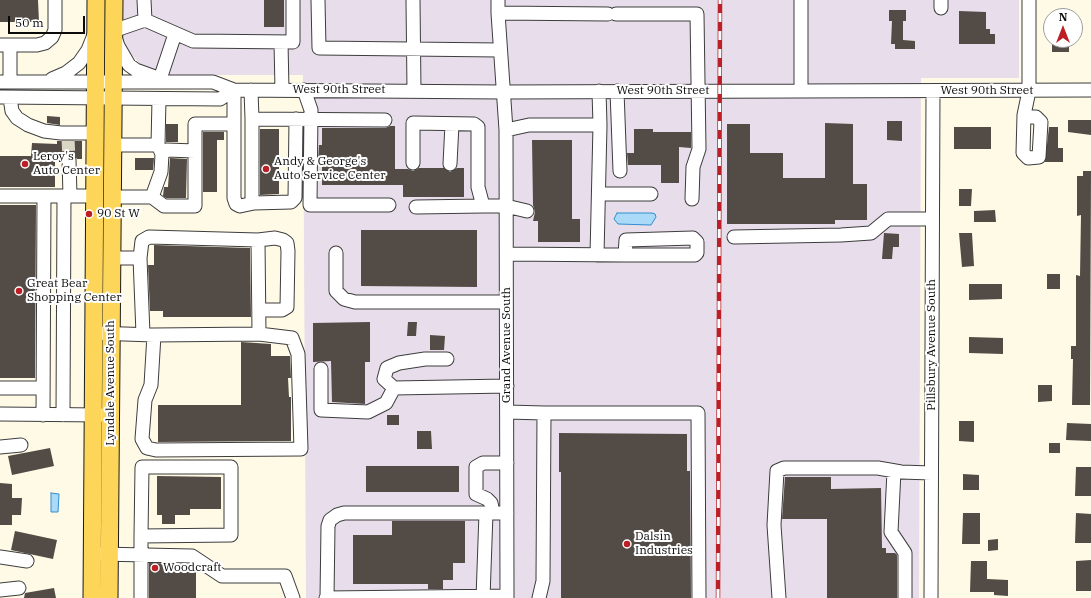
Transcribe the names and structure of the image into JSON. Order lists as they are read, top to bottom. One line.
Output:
{"streets":{"main road":["Lyndale Avenue South"],"street":["West 90th Street","Grand Avenue South","Pillsbury Avenue South"]},"crossings":[["West 90th Street","Grand Avenue South"],["West 90th Street","Pillsbury Avenue South"],["West 90th Street","Lyndale Avenue South"]],"places":["Leroy's Auto Center","Andy & George's Auto Service Center","90 St W","Great Bear Shopping Center","Dalsin Industries","Woodcraft"],"scale_bar":"50 m","north":"top"}
